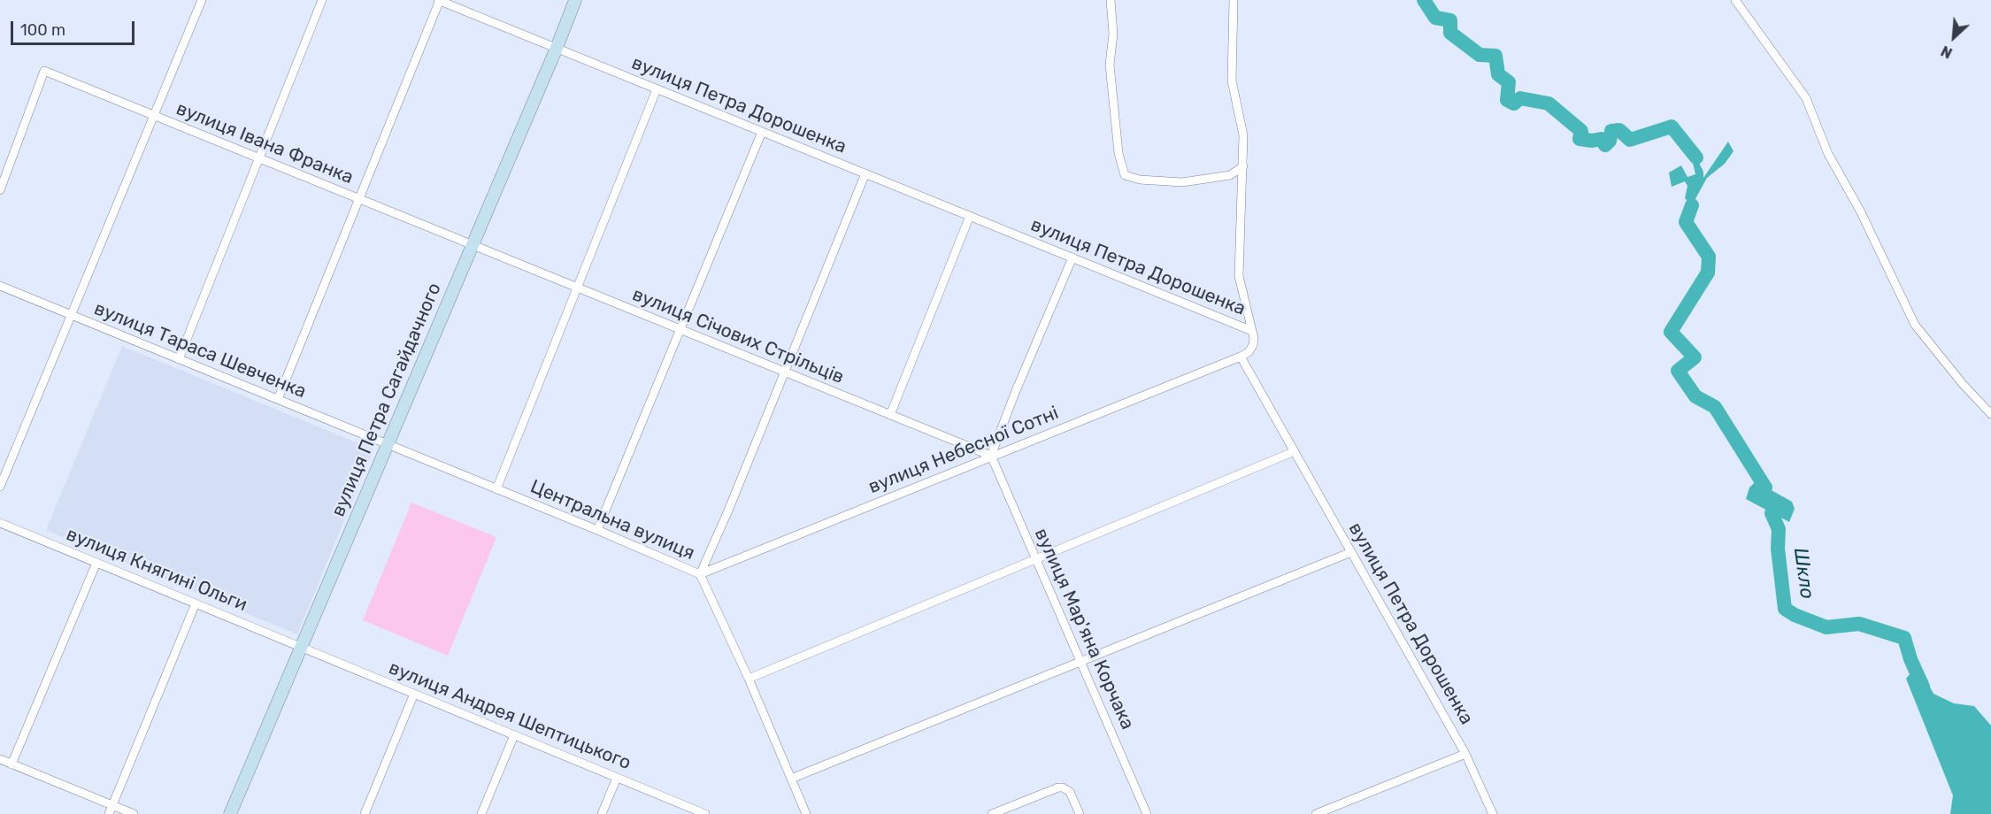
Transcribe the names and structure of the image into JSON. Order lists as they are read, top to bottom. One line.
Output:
{"streets":{"street":["вулиця Петра Дорошенка","вулиця Івана Франка","вулиця Січових Стрільців","вулиця Тараса Шевченка","вулиця Петра Сагайдачного","вулиця Небесної Сотні","Центральна вулиця","вулиця Княгині Ольги","вулиця Мар'яна Корчака","вулиця Андрея Шептицького"]},"crossings":[["вулиця Петра Дорошенка","вулиця Петра Сагайдачного"],["вулиця Петра Дорошенка","вулиця Небесної Сотні"],["вулиця Івана Франка","вулиця Січових Стрільців"],["вулиця Івана Франка","вулиця Петра Сагайдачного"],["вулиця Січових Стрільців","вулиця Петра Сагайдачного"],["вулиця Січових Стрільців","вулиця Небесної Сотні"],["вулиця Січових Стрільців","вулиця Мар'яна Корчака"],["вулиця Тараса Шевченка","вулиця Петра Сагайдачного"],["вулиця Тараса Шевченка","Центральна вулиця"],["вулиця Петра Сагайдачного","Центральна вулиця"],["вулиця Петра Сагайдачного","вулиця Княгині Ольги"],["вулиця Петра Сагайдачного","вулиця Андрея Шептицького"],["вулиця Небесної Сотні","Центральна вулиця"],["вулиця Небесної Сотні","вулиця Мар'яна Корчака"],["вулиця Княгині Ольги","вулиця Андрея Шептицького"]],"water":["Шкло"],"scale_bar":"100 m","north":"bottom left"}
